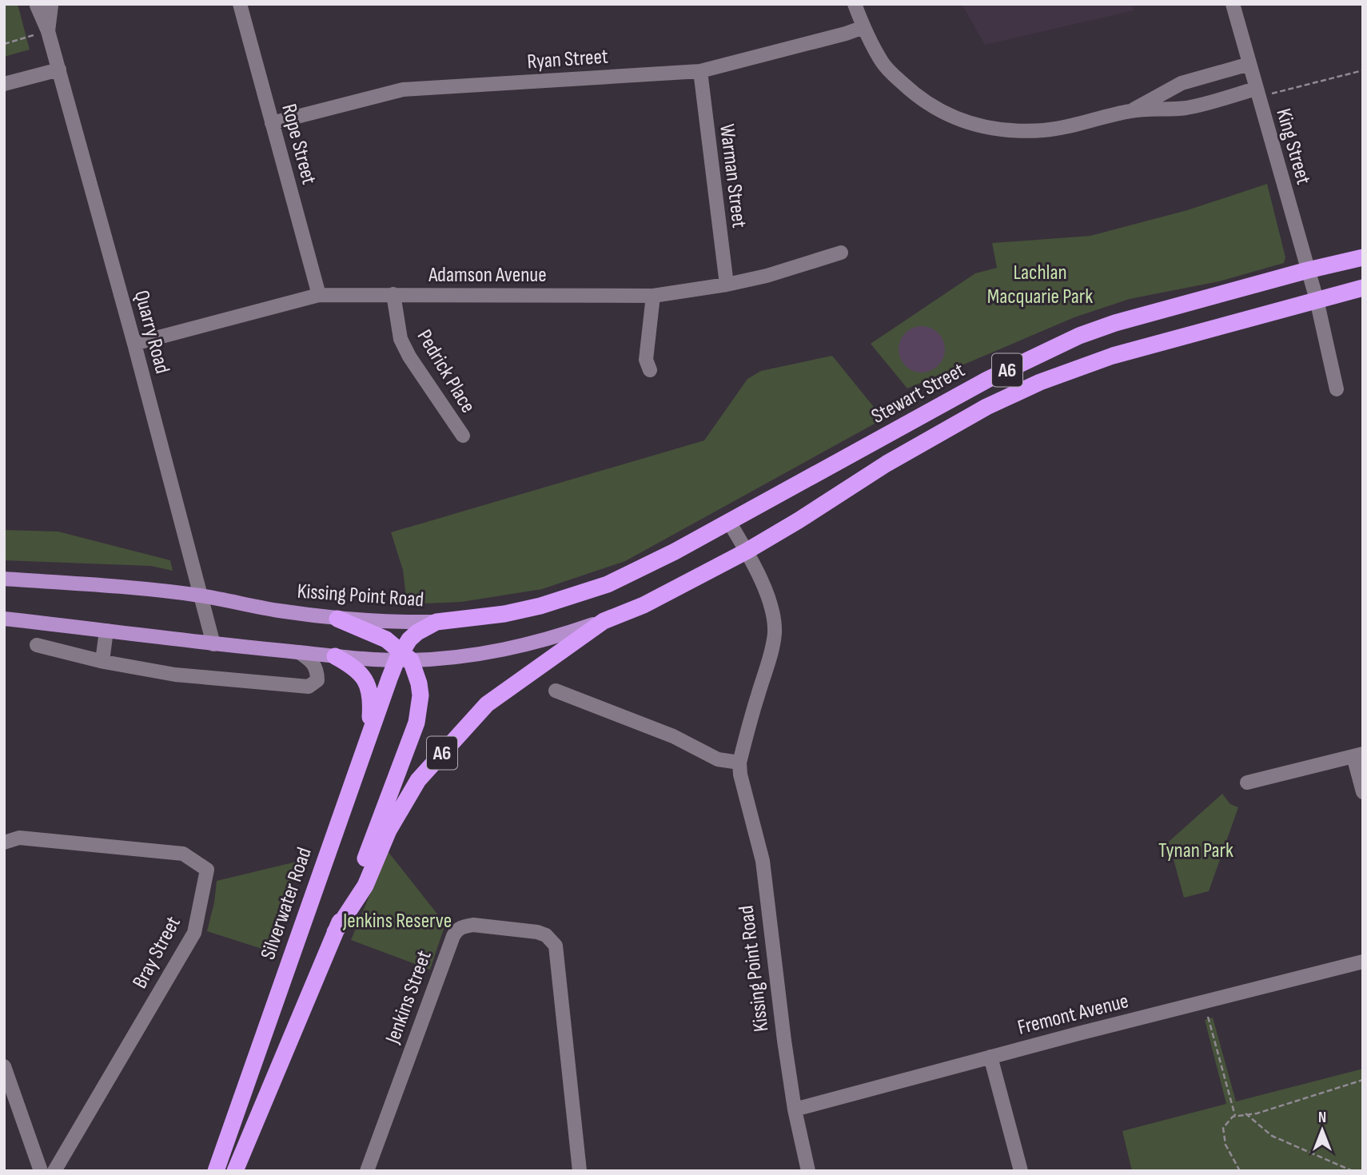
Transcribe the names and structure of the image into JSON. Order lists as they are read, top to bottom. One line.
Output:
{"streets":{"highway":["A6","Stewart Street","Kissing Point Road","Silverwater Road"],"street":["Ryan Street","Rope Street","King Street","Warman Street","Adamson Avenue","Quarry Road","Pedrick Place","Bray Street","Jenkins Street","Fremont Avenue"]},"crossings":[["Ryan Street","Rope Street"],["Ryan Street","Warman Street"],["Rope Street","Adamson Avenue"],["King Street","A6"],["King Street","Stewart Street"],["Warman Street","Adamson Avenue"],["Adamson Avenue","Quarry Road"],["Adamson Avenue","Pedrick Place"],["Quarry Road","Kissing Point Road"],["A6","Kissing Point Road"],["A6","Silverwater Road"],["Stewart Street","Kissing Point Road"],["Kissing Point Road","Silverwater Road"],["Kissing Point Road","Fremont Avenue"]],"parks":["Lachlan Macquarie Park","Tynan Park","Jenkins Reserve"],"north":"top"}
